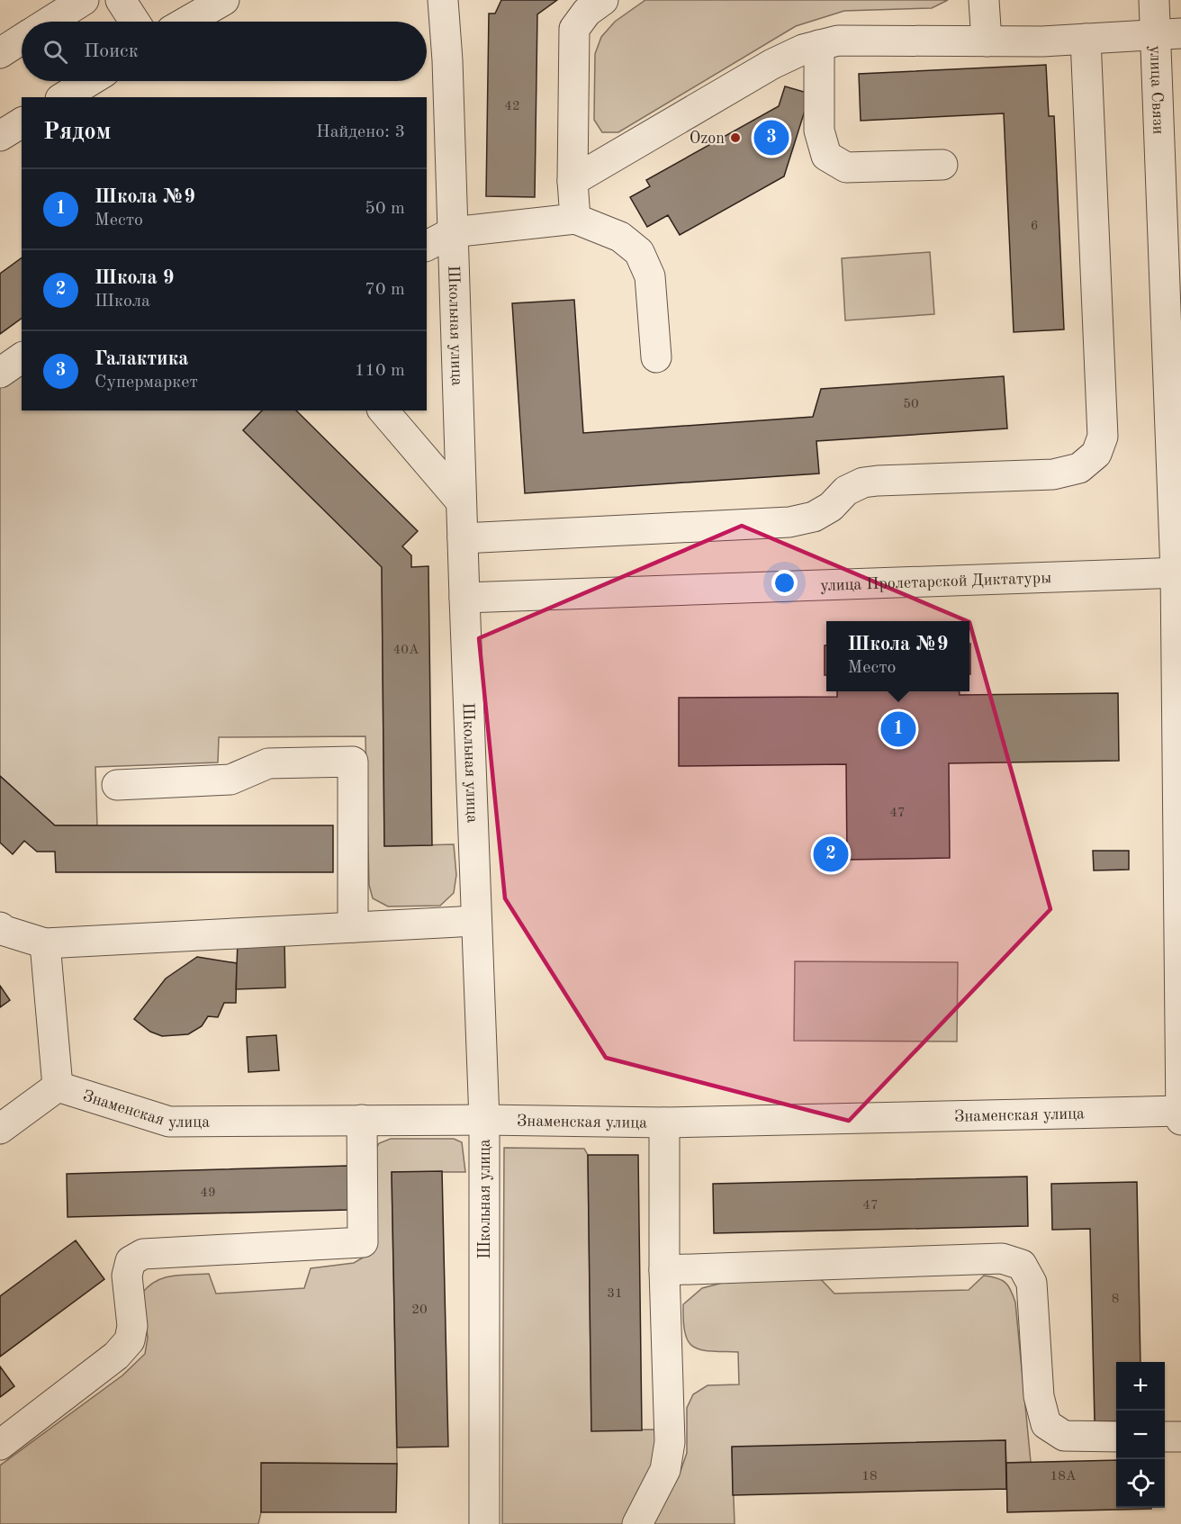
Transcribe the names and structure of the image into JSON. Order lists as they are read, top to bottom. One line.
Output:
{"streets":{"street":["улица Связи","Школьная улица","улица Пролетарской Диктатуры","Знаменская улица"]},"crossings":[["улица Связи","улица Пролетарской Диктатуры"],["улица Связи","Знаменская улица"],["Школьная улица","улица Пролетарской Диктатуры"],["Школьная улица","Знаменская улица"]],"places":["Ozon"],"house_numbers":["42","6","50","40А","47","49","47","31","8","20","18","18А"],"page":{"search":"Поиск","heading":["Рядом","Найдено: 3"],"pins":["3","1","2"],"list":[{"mark":"1","name":"Школа №9","note":"Место","value":"50 m"},{"mark":"2","name":"Школа 9","note":"Школа","value":"70 m"},{"mark":"3","name":"Галактика","note":"Супермаркет","value":"110 m"}],"popup":["Школа №9","Место"],"map_buttons":["+","−"]}}
